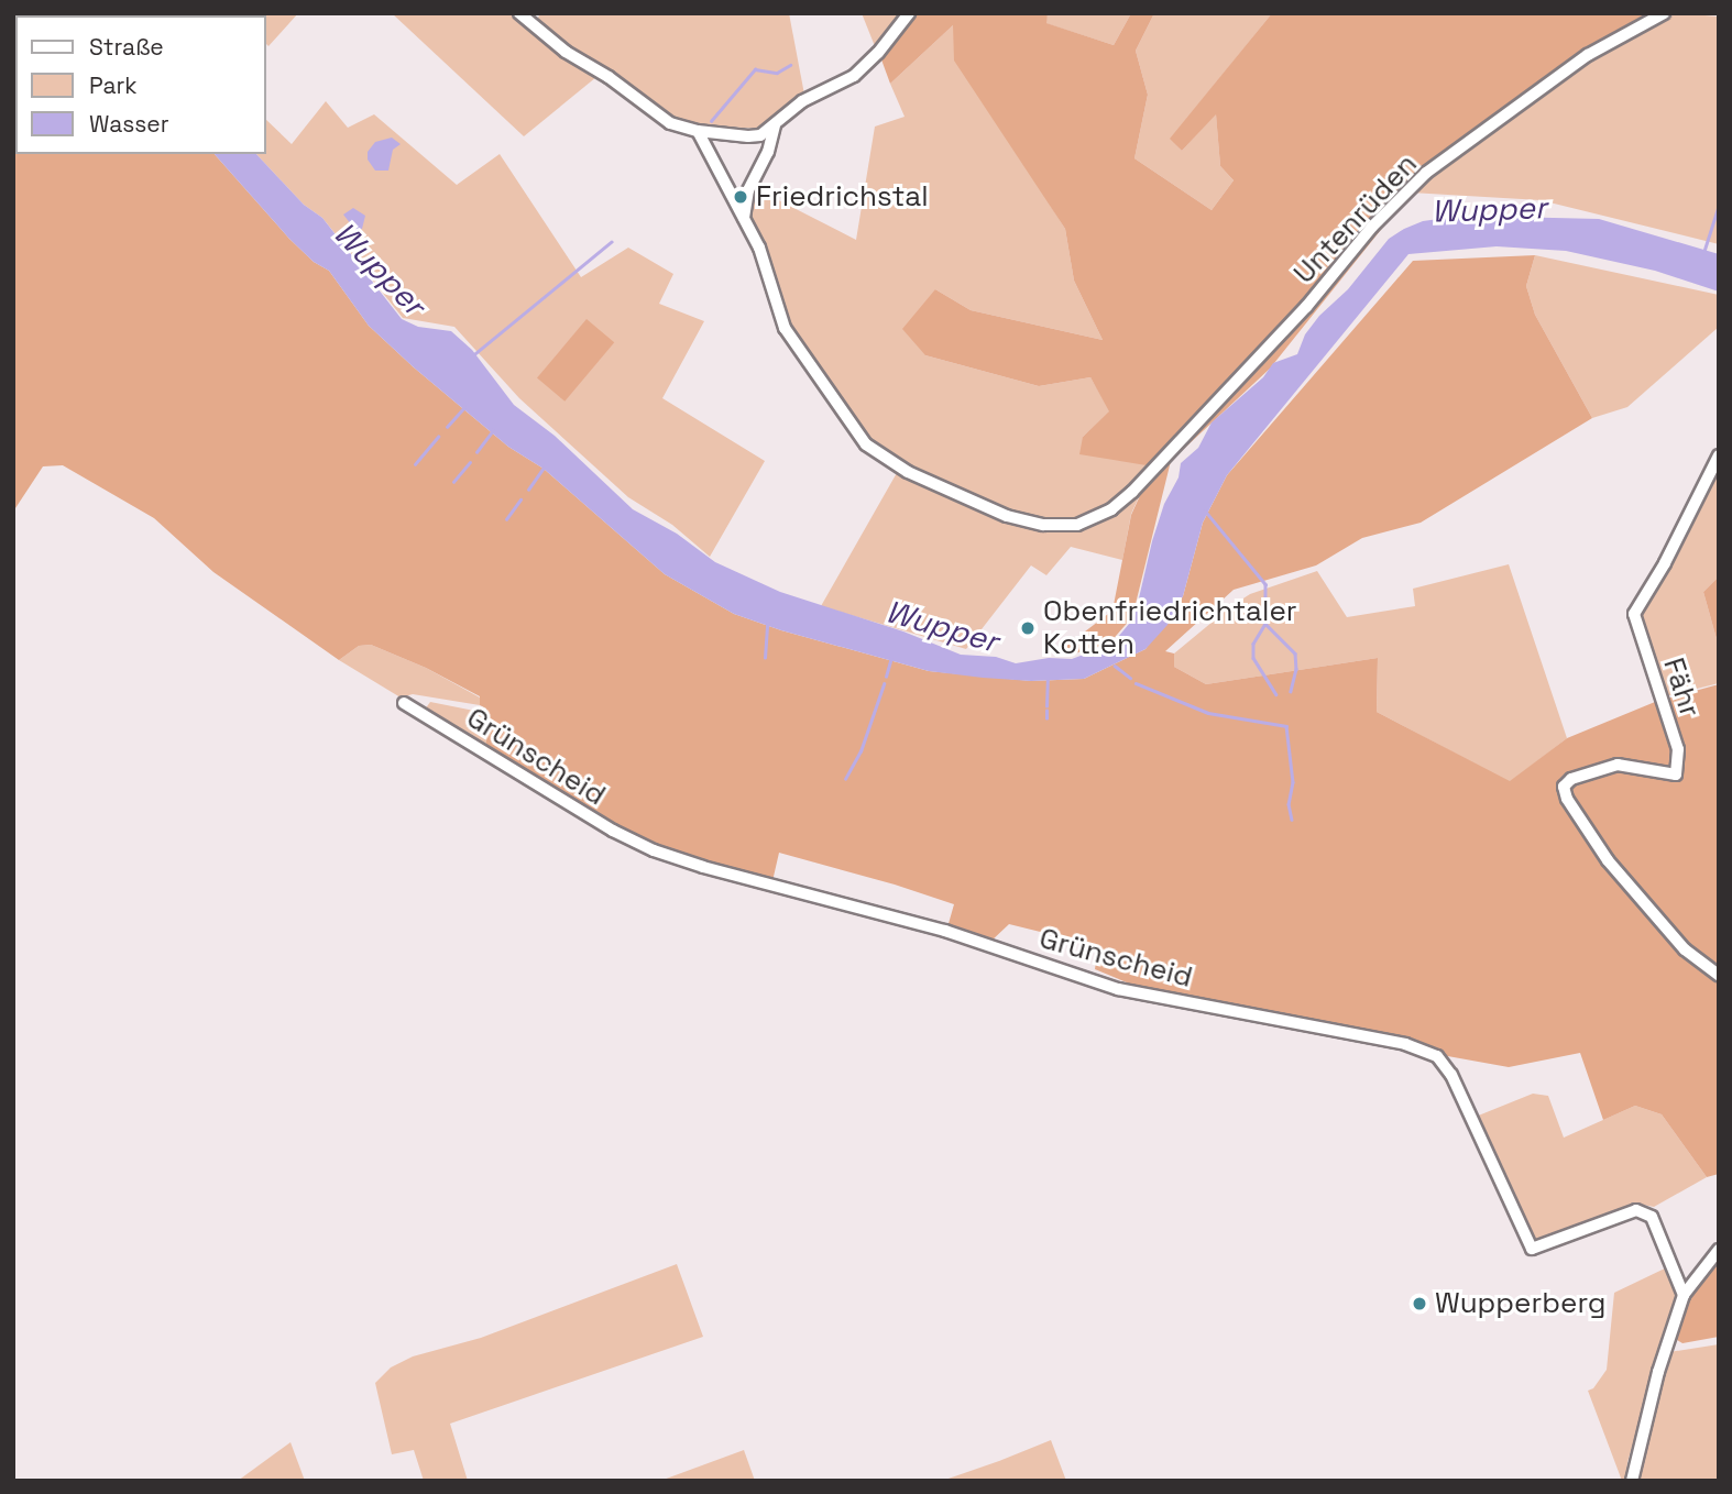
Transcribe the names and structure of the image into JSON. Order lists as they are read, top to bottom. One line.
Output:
{"streets":{"street":["Untenrüden","Fähr","Grünscheid"]},"water":["Wupper"],"places":["Friedrichstal","Obenfriedrichtaler Kotten","Wupperberg"],"legend":["Straße","Park","Wasser"]}
